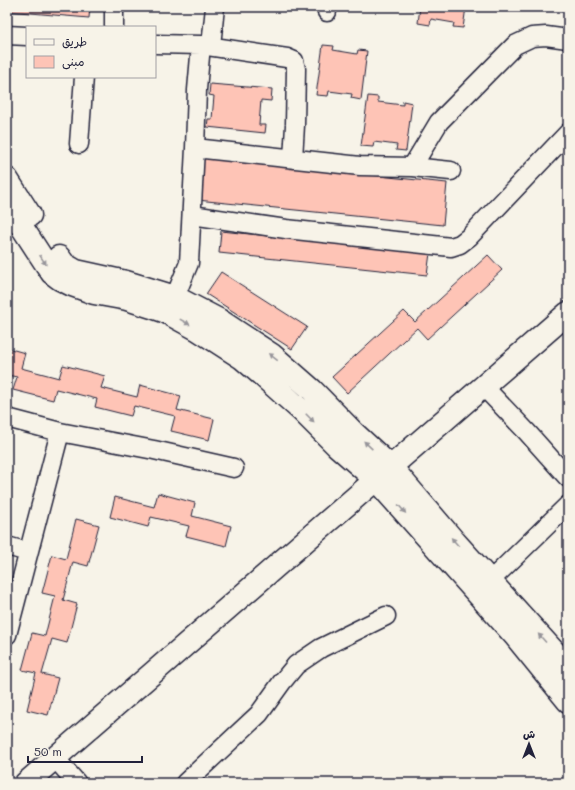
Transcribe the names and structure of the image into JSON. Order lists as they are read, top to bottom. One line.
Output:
{"legend":["طريق","مبنى"],"scale_bar":"50 m","north":"top"}
